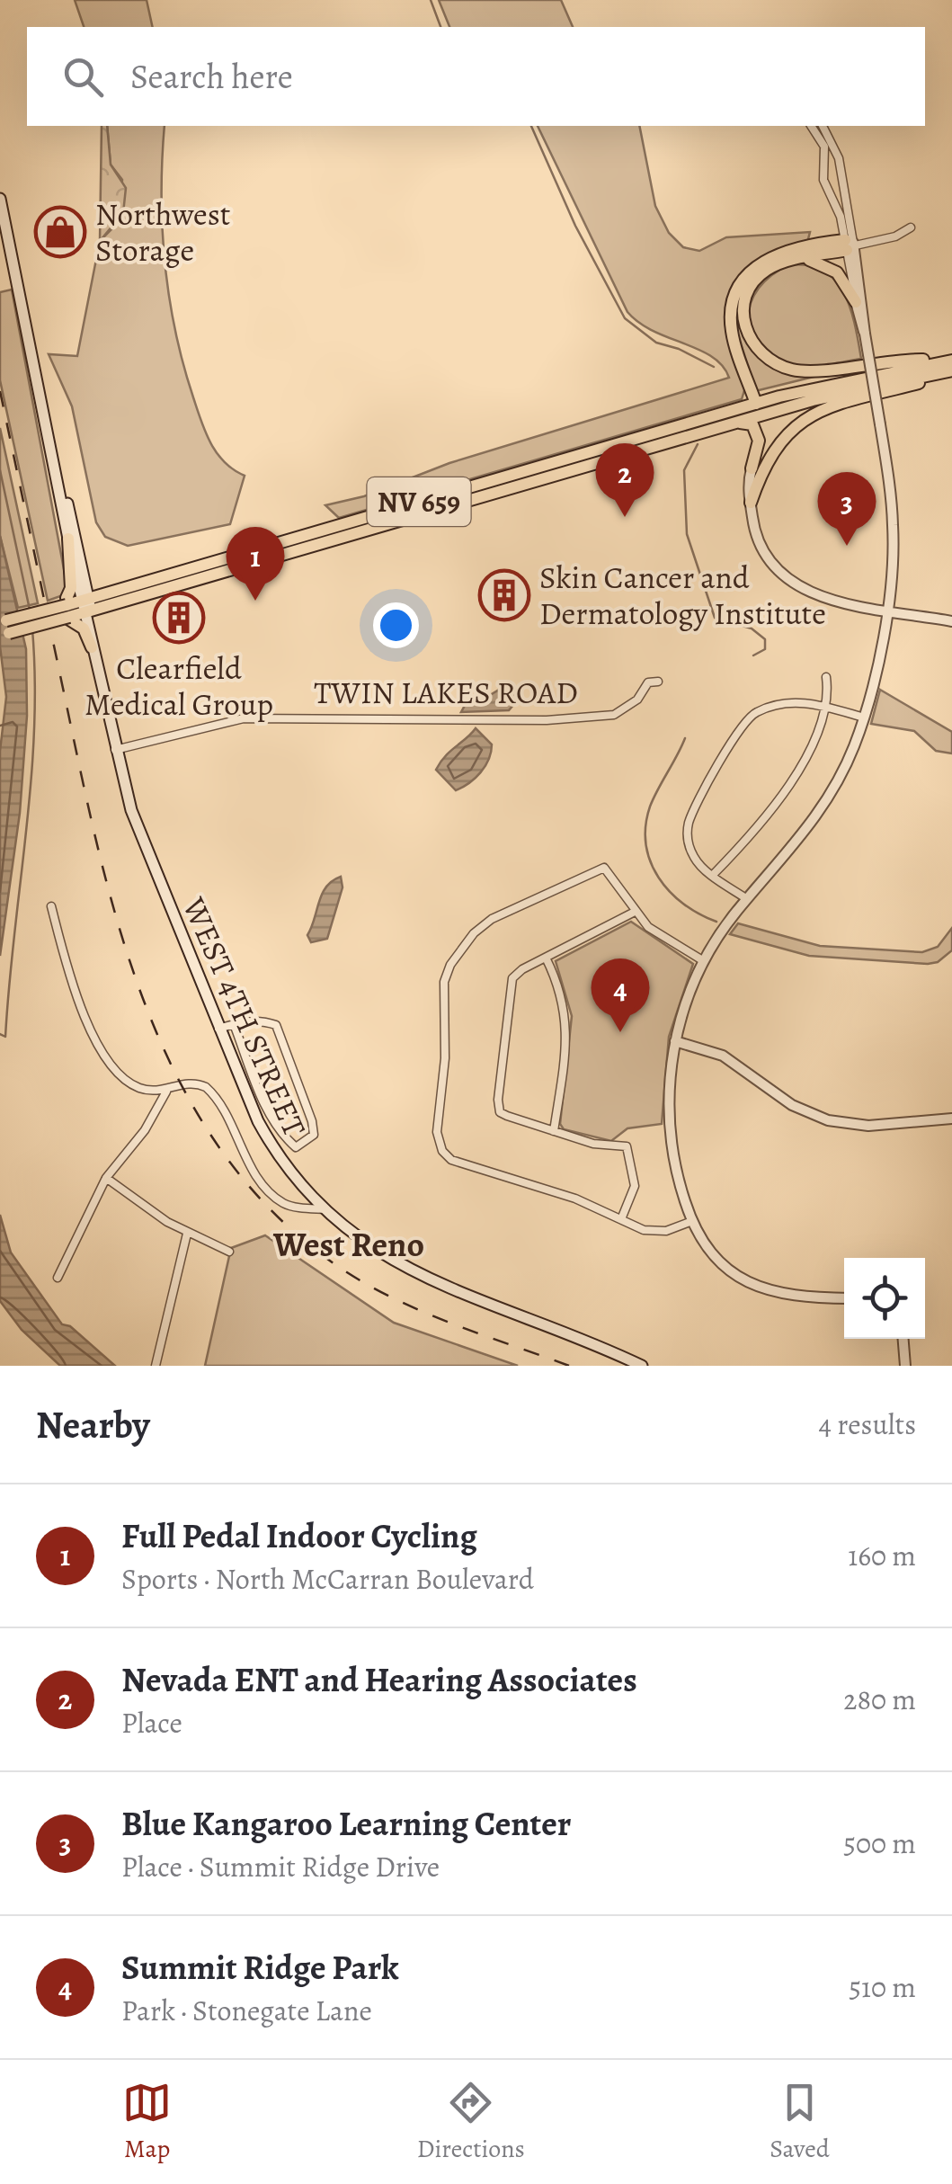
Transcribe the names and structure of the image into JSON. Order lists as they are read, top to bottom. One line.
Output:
{"streets":{"main road":["NV 659","WEST 4TH STREET"],"street":["TWIN LAKES ROAD"]},"crossings":[["NV 659","WEST 4TH STREET"],["TWIN LAKES ROAD","WEST 4TH STREET"]],"districts":["West Reno"],"places":{"shop":["Northwest Storage"],"building":["Skin Cancer and Dermatology Institute","Clearfield Medical Group"]},"page":{"search":"Search here","pins":["2","3","1","4"],"heading":["Nearby","4 results"],"list":[{"mark":"1","name":"Full Pedal Indoor Cycling","note":"Sports · North McCarran Boulevard","value":"160 m"},{"mark":"2","name":"Nevada ENT and Hearing Associates","note":"Place","value":"280 m"},{"mark":"3","name":"Blue Kangaroo Learning Center","note":"Place · Summit Ridge Drive","value":"500 m"},{"mark":"4","name":"Summit Ridge Park","note":"Park · Stonegate Lane","value":"510 m"}],"nav":["Map","Directions","Saved"]}}
